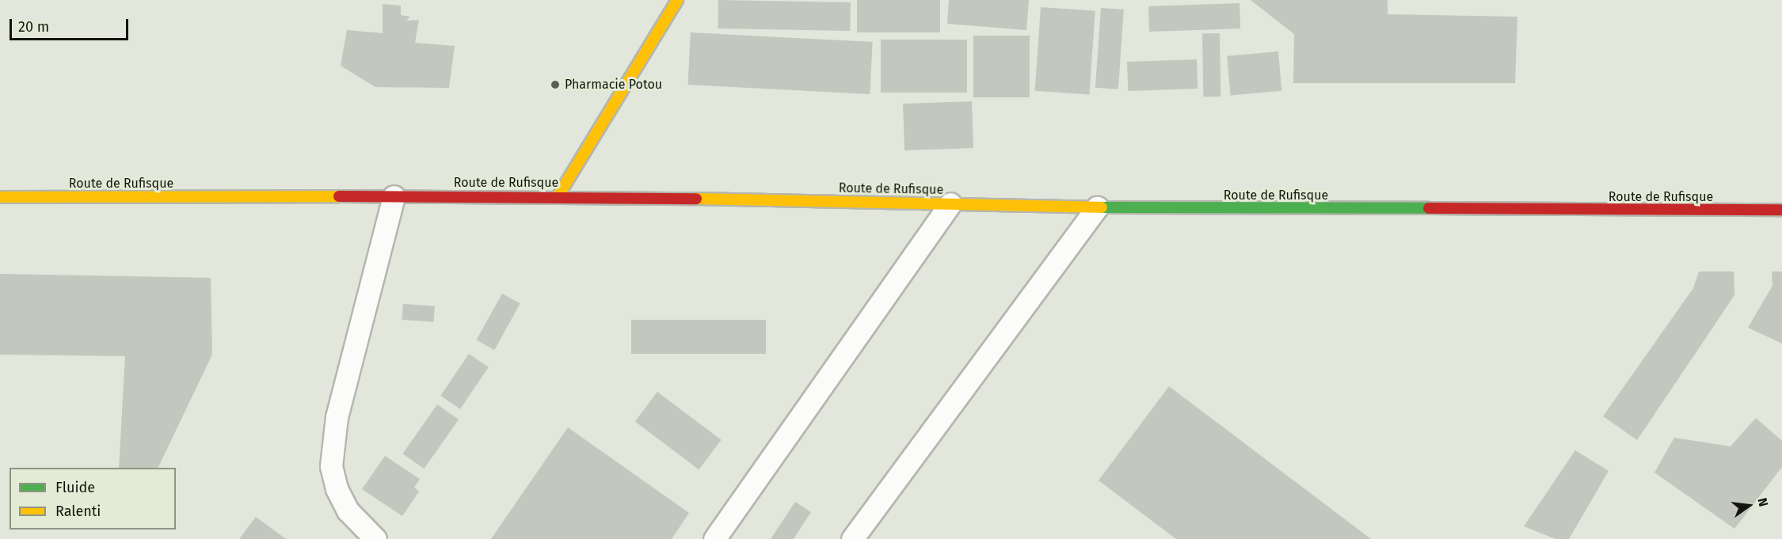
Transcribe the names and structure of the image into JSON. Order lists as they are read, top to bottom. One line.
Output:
{"streets":{"main road":["Route de Rufisque"]},"places":["Pharmacie Potou"],"legend":["Fluide","Ralenti"],"scale_bar":"20 m","north":"right"}
